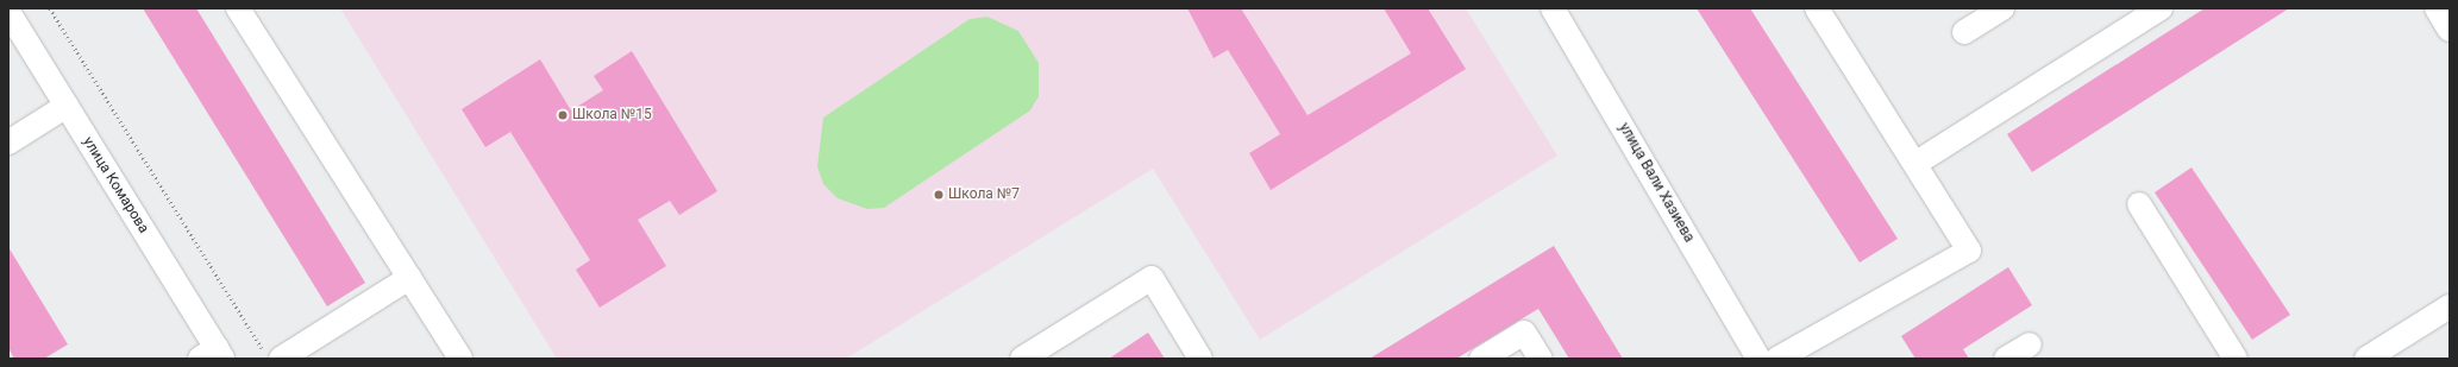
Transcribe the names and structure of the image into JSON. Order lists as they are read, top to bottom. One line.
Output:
{"streets":{"street":["улица Вали Хазиева","улица Комарова"]},"places":["Школа №15","Школа №7"]}
